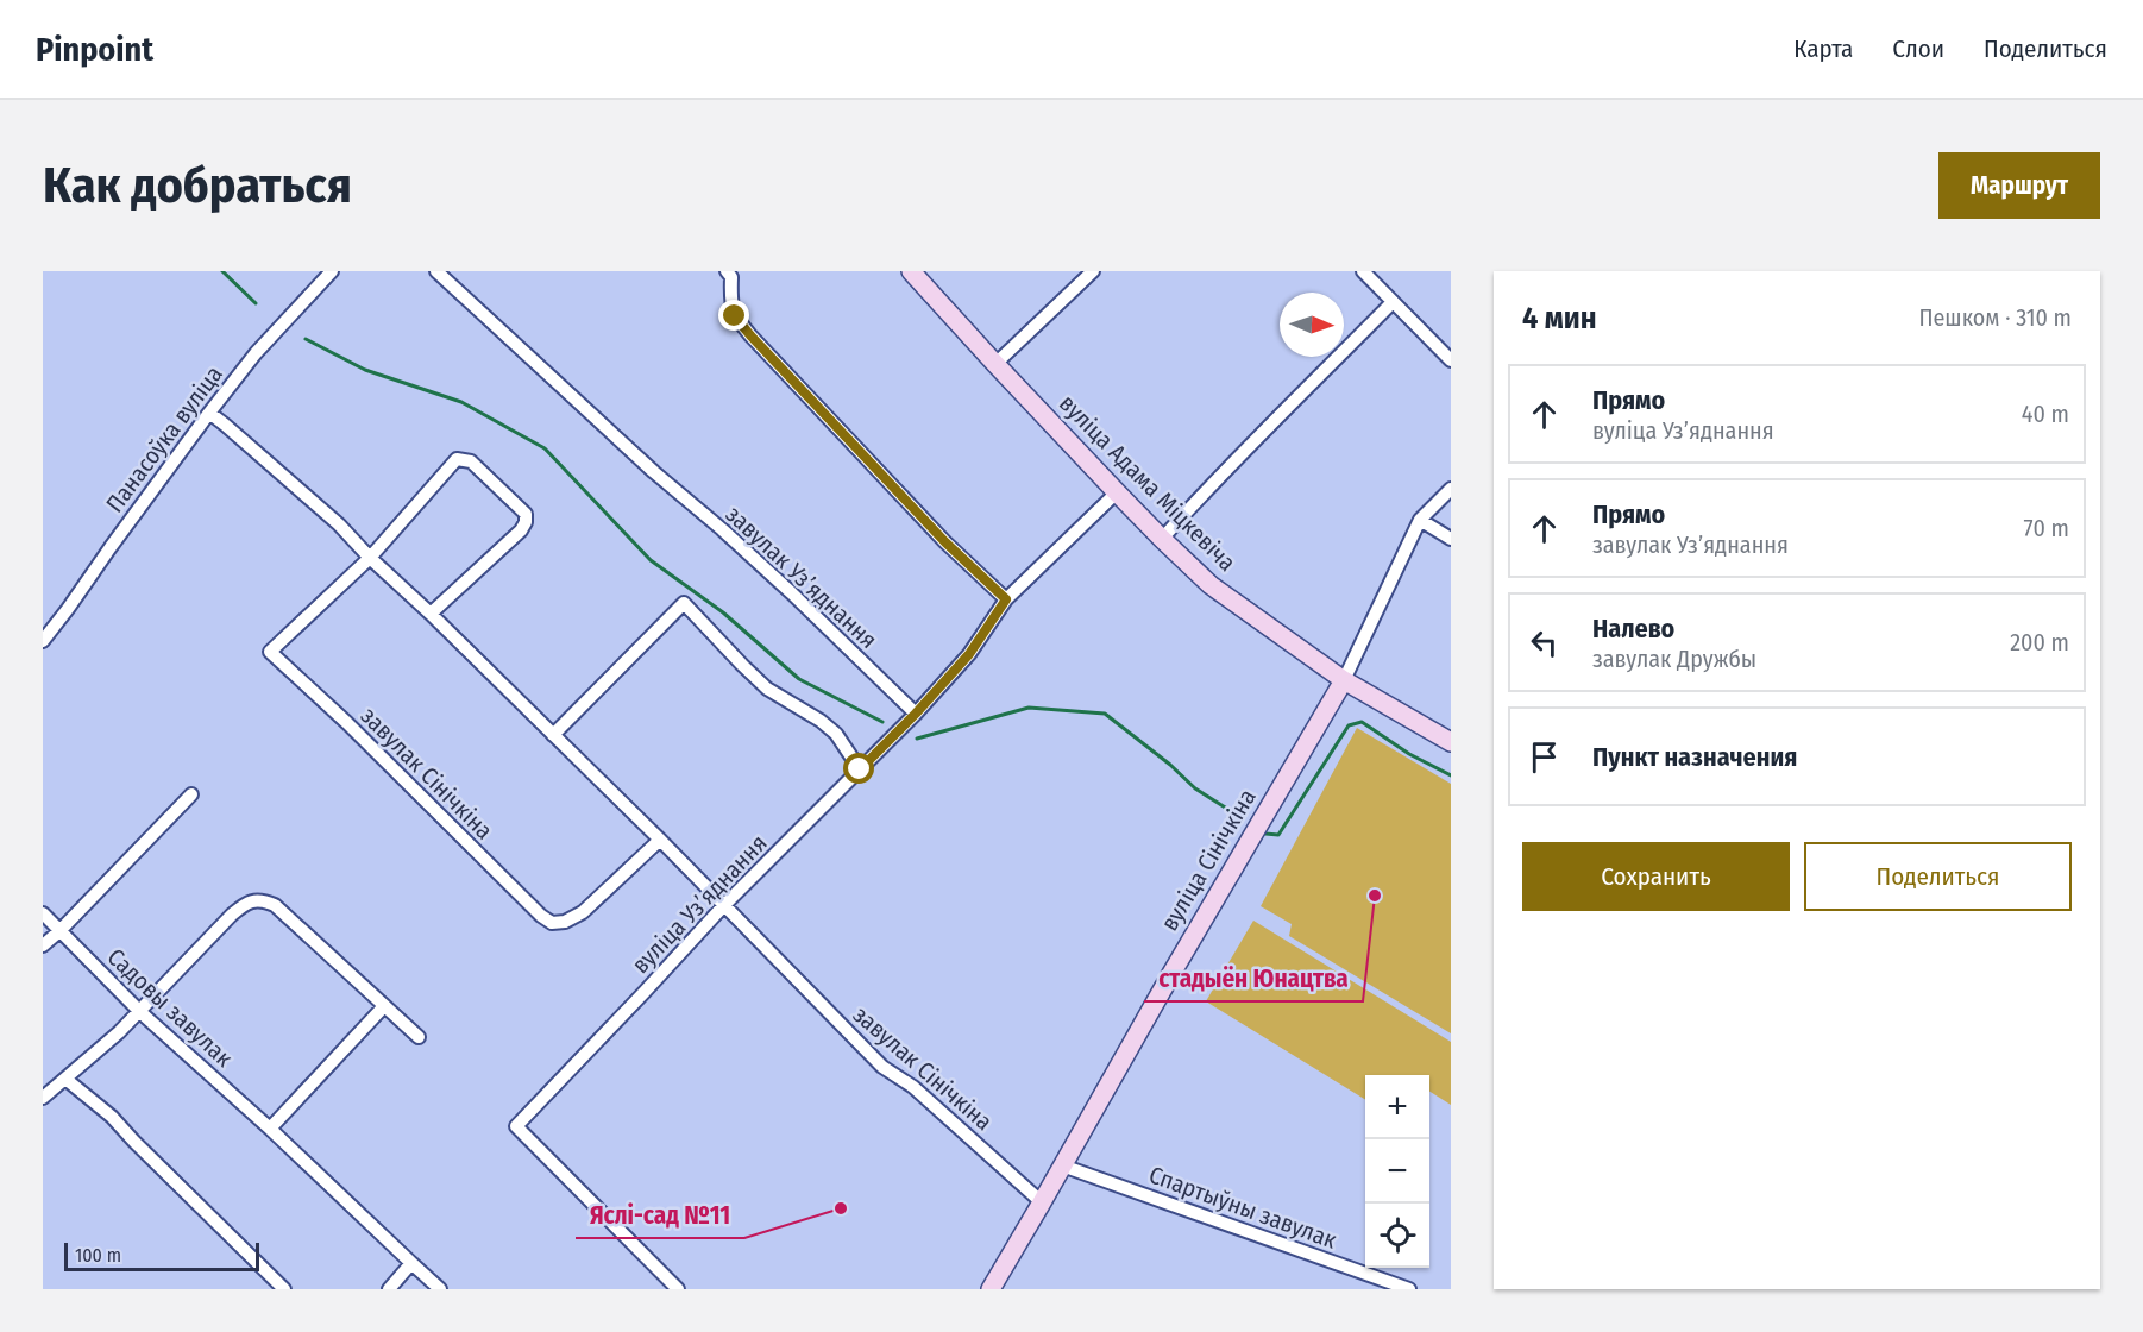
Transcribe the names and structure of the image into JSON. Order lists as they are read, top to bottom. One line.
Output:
{"streets":{"street":["Панасоўка вуліца","вуліца Адама Міцкевіча","завулак Узʼяднання","завулак Сінічкіна","вуліца Сінічкіна","вуліца Узʼяднання","Садовы завулак","Спартыўны завулак"]},"crossings":[["Панасоўка вуліца","завулак Сінічкіна"],["вуліца Адама Міцкевіча","вуліца Сінічкіна"],["завулак Узʼяднання","вуліца Узʼяднання"],["завулак Сінічкіна","вуліца Сінічкіна"],["завулак Сінічкіна","вуліца Узʼяднання"],["вуліца Сінічкіна","Спартыўны завулак"]],"places":["стадыён Юнацтва","Яслі-сад №11"],"scale_bar":"100 m","north":"right","page":{"header":"Pinpoint","nav":["Карта","Слои","Поделиться"],"buttons":["Маршрут",["Сохранить","Поделиться"]],"title":"Как добраться","heading":["4 мин","Пешком · 310 m"],"list":[["Прямо","вуліца Узʼяднання","40 m"],["Прямо","завулак Узʼяднання","70 m"],["Налево","завулак Дружбы","200 m"],"Пункт назначения"],"map_buttons":["+","−"],"scale":"100 m"}}
